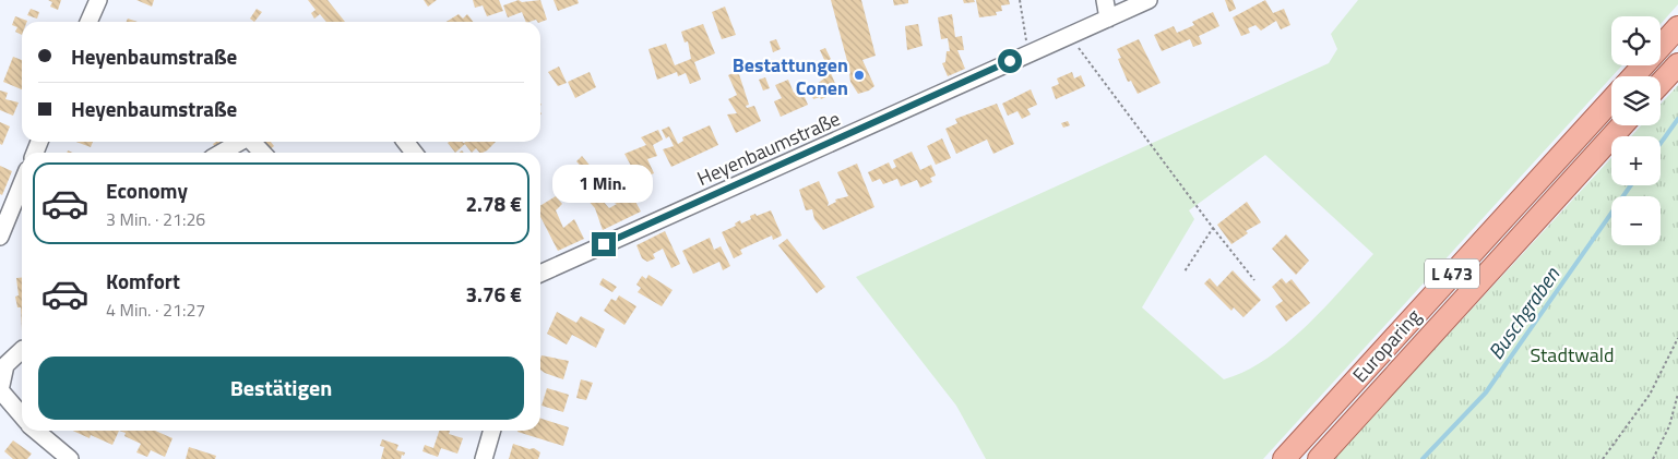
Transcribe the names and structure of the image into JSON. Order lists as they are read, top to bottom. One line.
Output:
{"streets":{"main road":["L 473","Europaring"],"street":["Heyenbaumstraße"]},"water":["Buschgraben"],"parks":["Stadtwald"],"places":["Bestattungen Conen"],"page":{"map_buttons":["+","−"],"banner":["Heyenbaumstraße","Heyenbaumstraße"],"list":[{"name":"Economy","note":"3 Min. · 21:26","value":"2.78 €"},{"name":"Komfort","note":"4 Min. · 21:27","value":"3.76 €"}],"bubble":"1 Min.","buttons":"Bestätigen"}}
